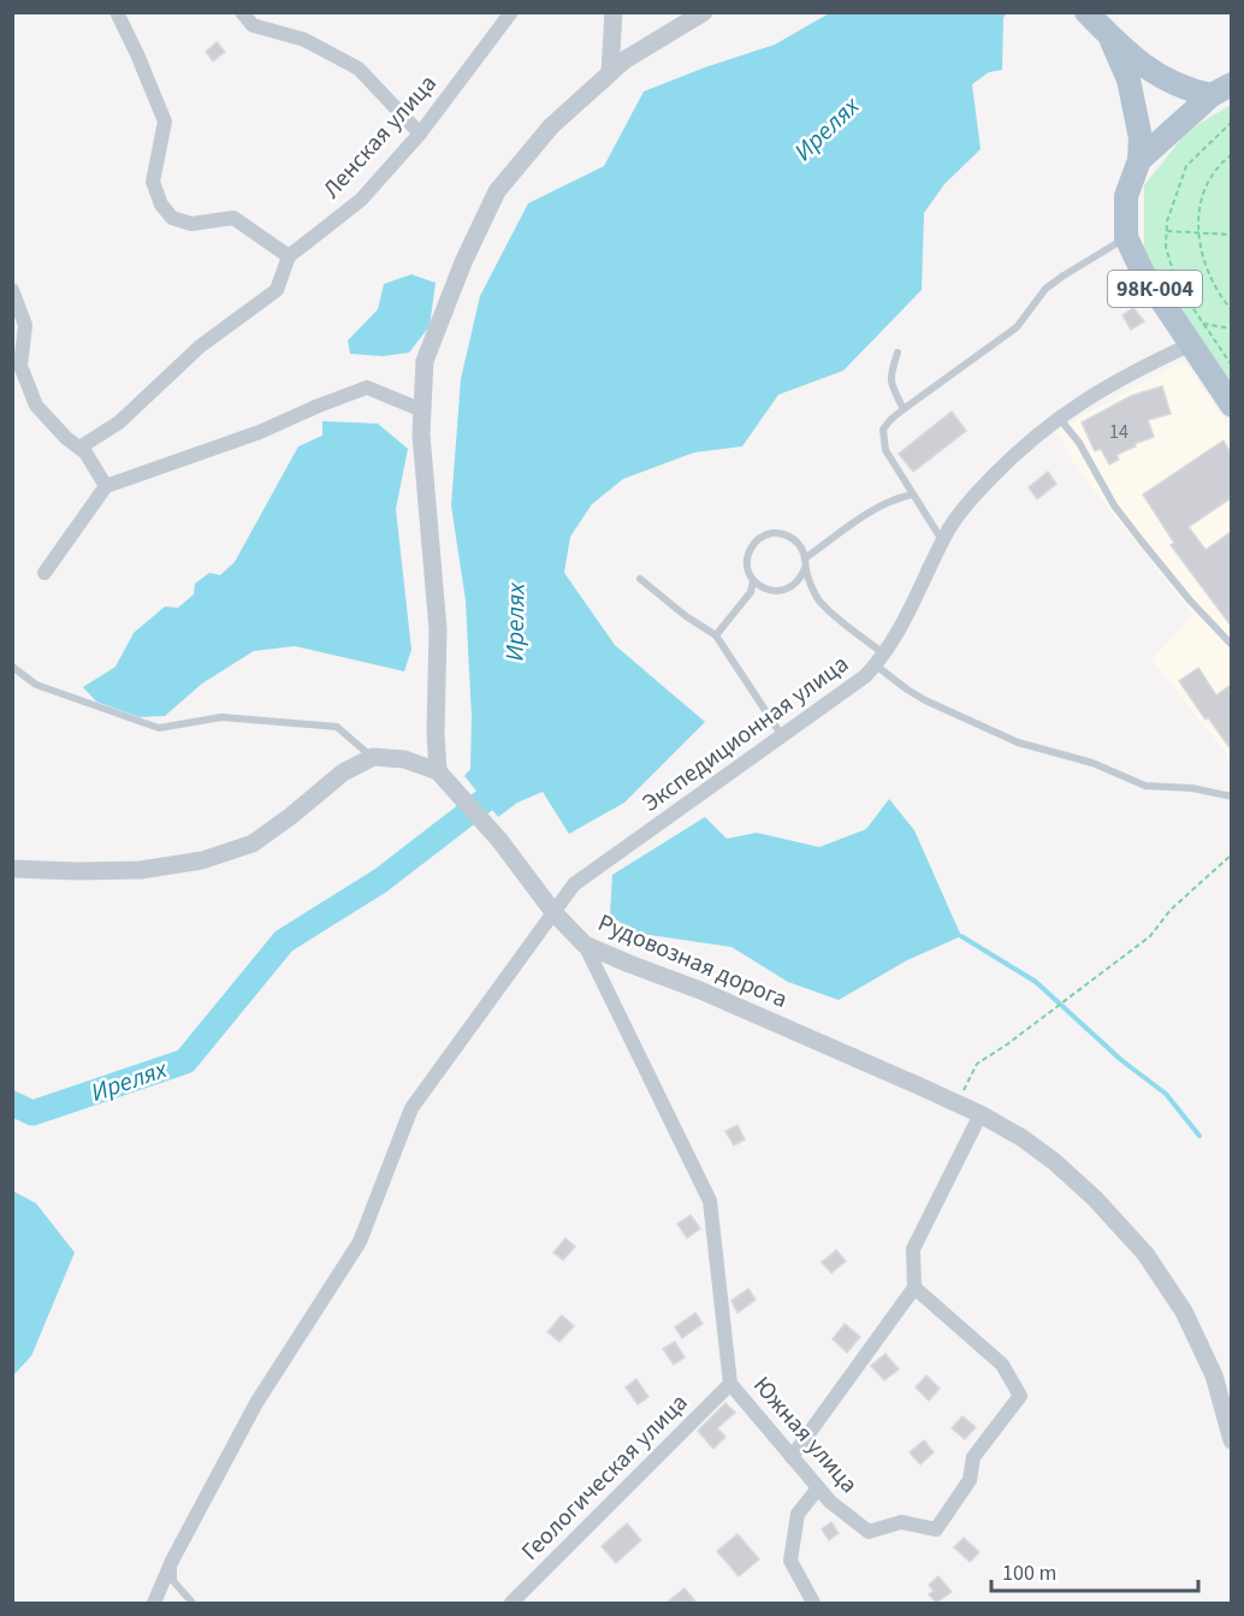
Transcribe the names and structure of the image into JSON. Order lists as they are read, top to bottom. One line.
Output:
{"streets":{"main road":["98К-004"],"street":["Ленская улица","Экспедиционная улица","Рудовозная дорога","Южная улица","Геологическая улица"]},"crossings":[["98К-004","Экспедиционная улица"],["Экспедиционная улица","Рудовозная дорога"],["Рудовозная дорога","Южная улица"],["Южная улица","Геологическая улица"]],"water":["Ирелях"],"house_numbers":["14"],"scale_bar":"100 m"}
